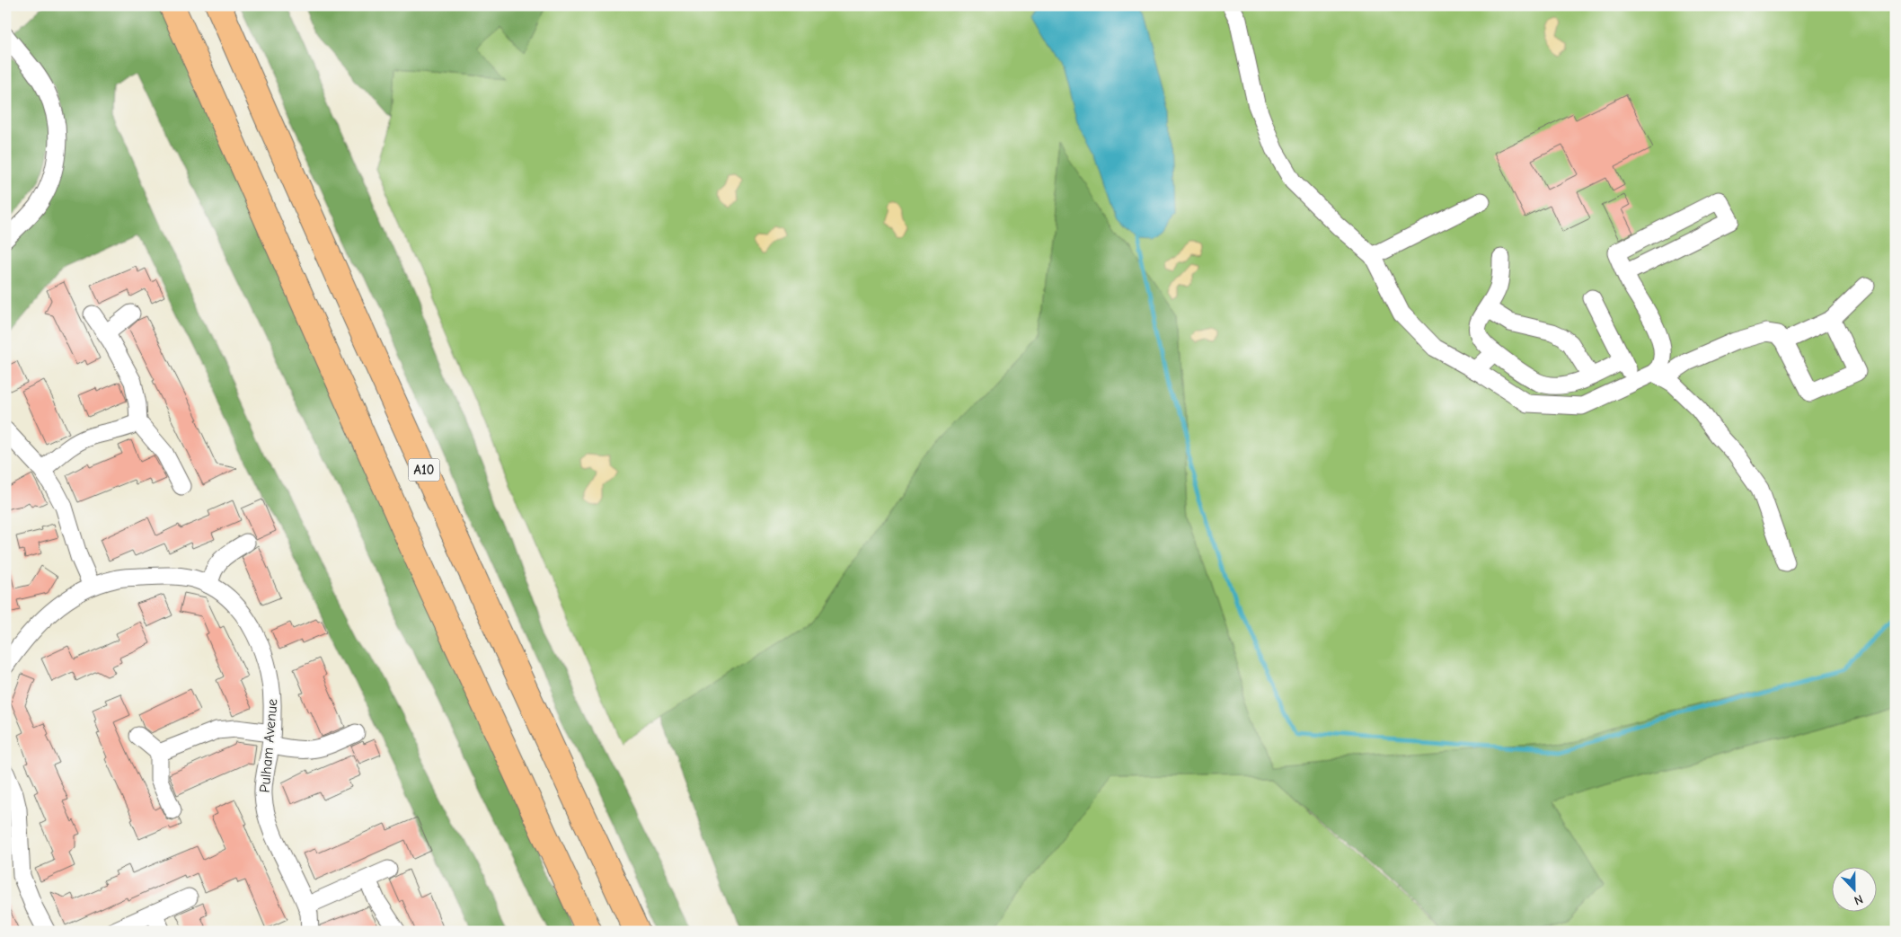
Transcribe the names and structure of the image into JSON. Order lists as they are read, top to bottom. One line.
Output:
{"streets":{"highway":["A10"],"street":["Pulham Avenue"]},"north":"bottom"}
